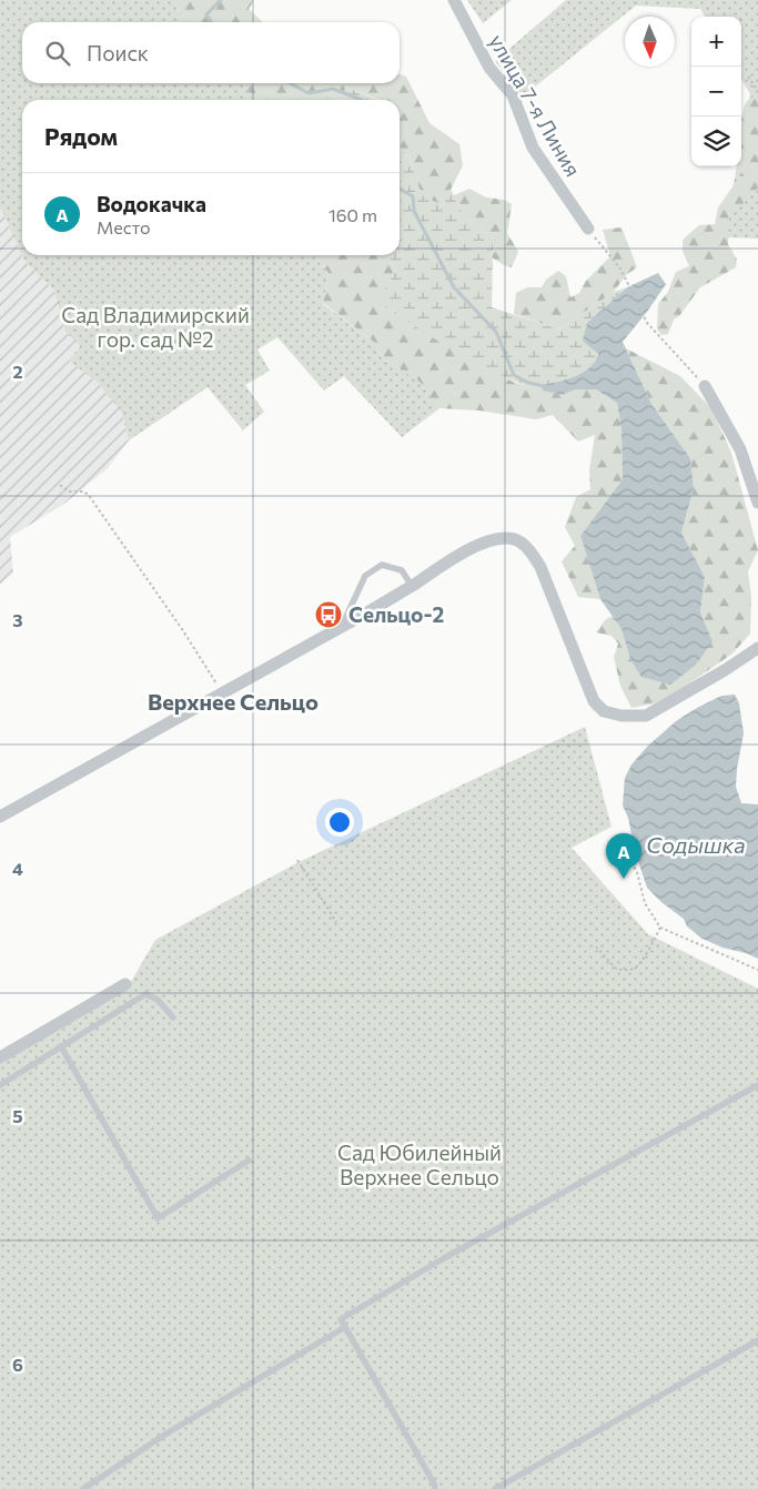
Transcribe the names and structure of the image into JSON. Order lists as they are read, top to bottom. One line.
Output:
{"streets":{"street":["улица 7-я Линия"]},"districts":["Верхнее Сельцо"],"water":["Содышка"],"parks":["Сад Владимирский гор. сад №2","Сад Юбилейный Верхнее Сельцо"],"places":{"bus stop":["Сельцо-2"]},"north":"bottom","page":{"map_buttons":["+","−"],"search":"Поиск","heading":"Рядом","list":[{"mark":"A","name":"Водокачка","note":"Место","value":"160 m"}],"pins":"A"},"grid":{"rows":["2","3","4","5","6"]}}
